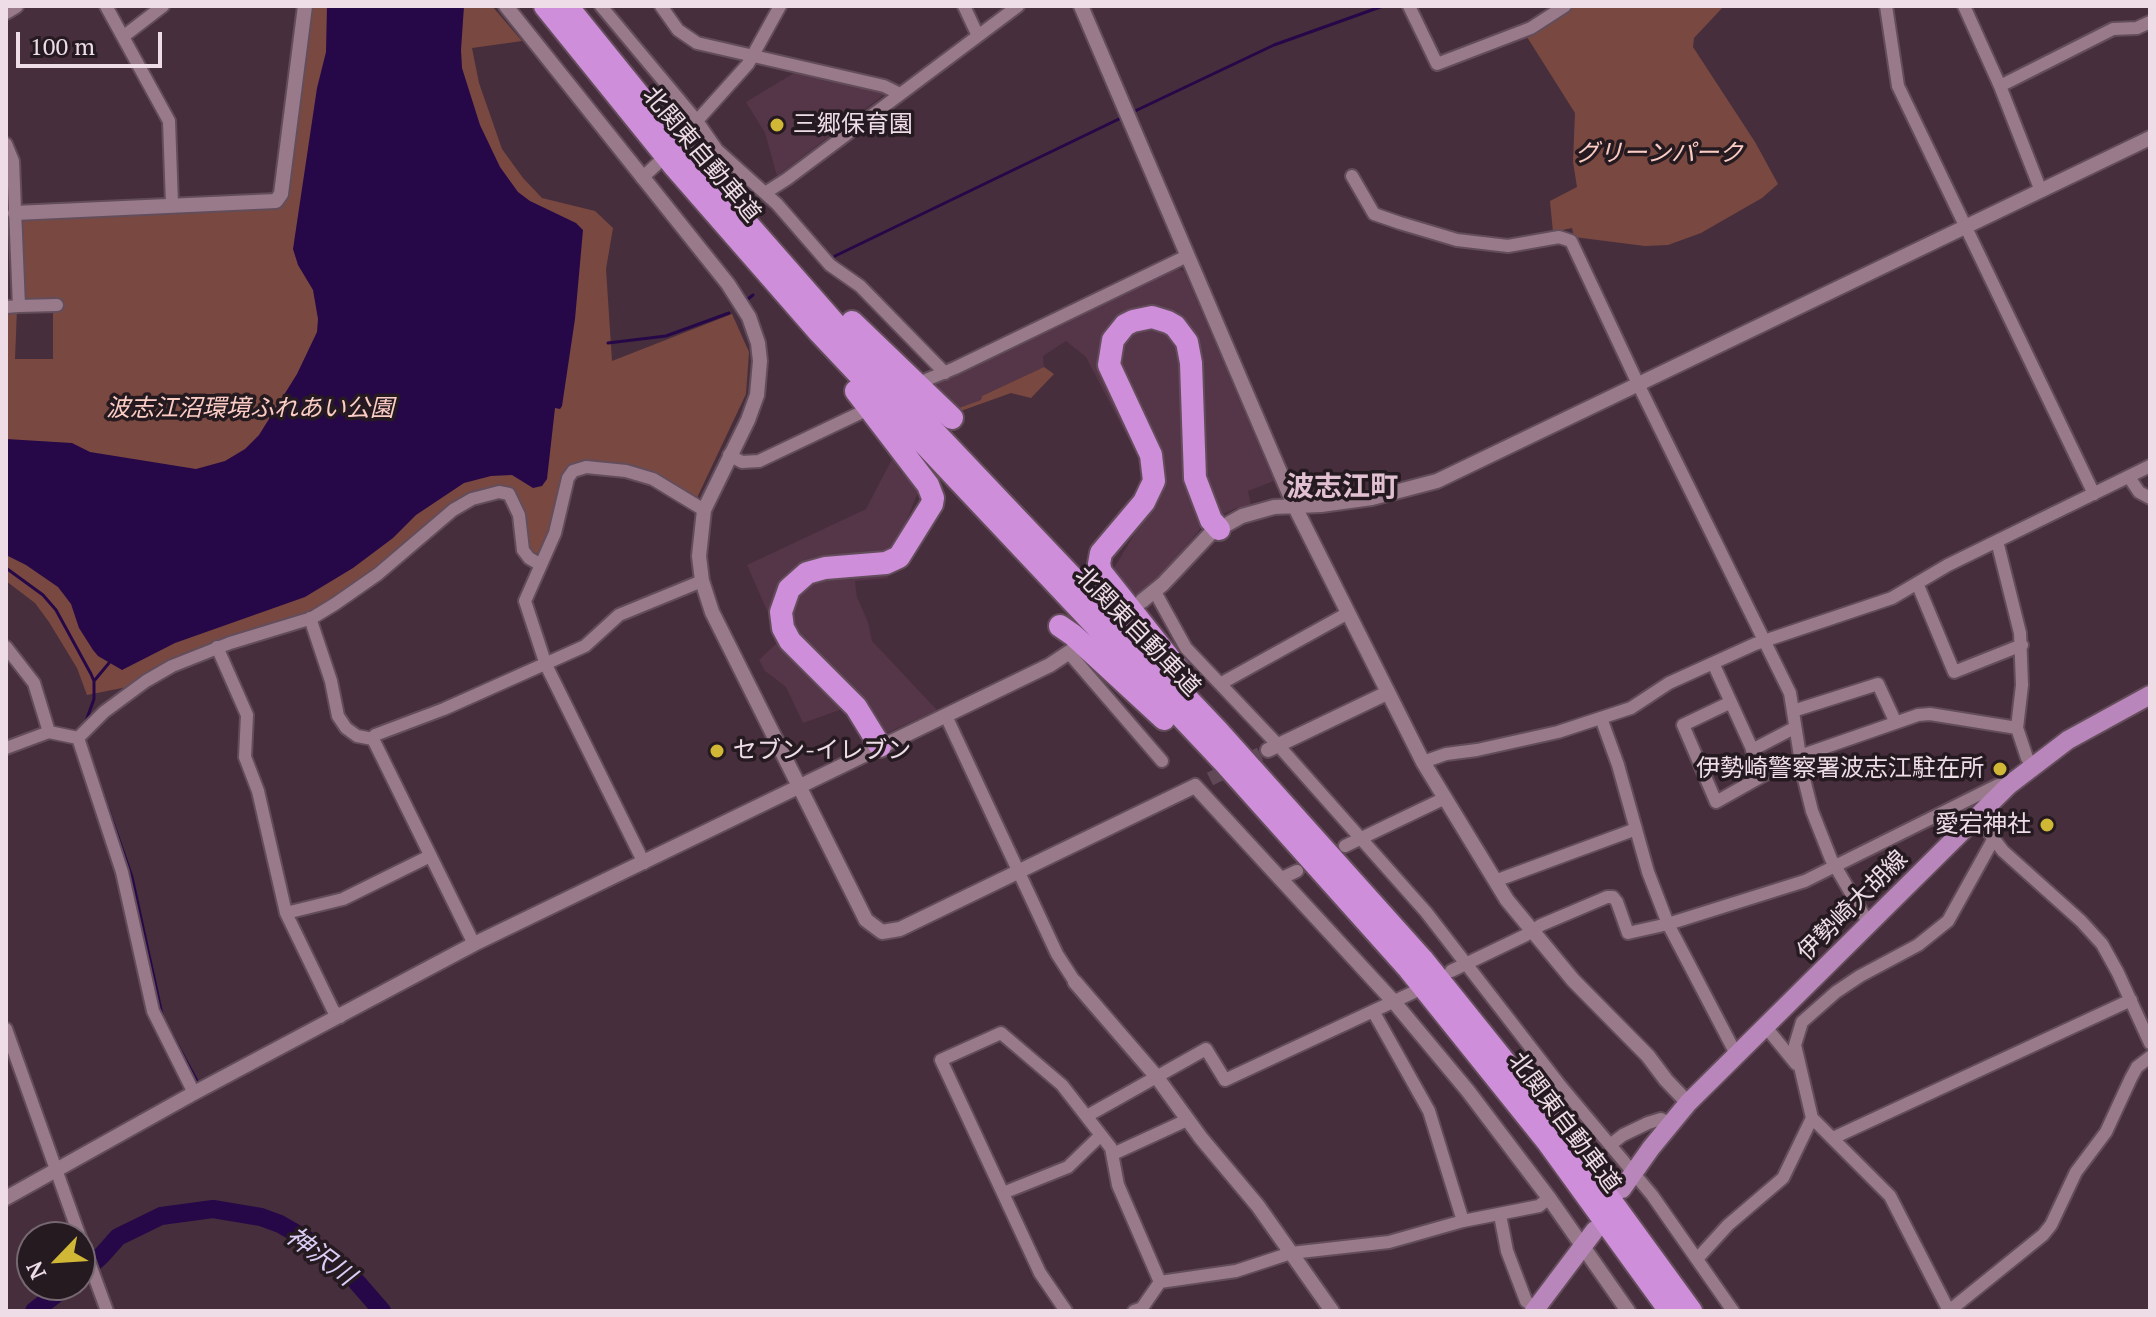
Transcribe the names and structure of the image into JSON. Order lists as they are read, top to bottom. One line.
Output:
{"streets":{"highway":["北関東自動車道"],"main road":["伊勢崎大胡線"]},"districts":["波志江町"],"water":["神沢川"],"parks":["グリーンパーク","波志江沼環境ふれあい公園"],"places":["三郷保育園","セブン-イレブン","伊勢崎警察署波志江駐在所","愛宕神社"],"scale_bar":"100 m","north":"bottom left"}
